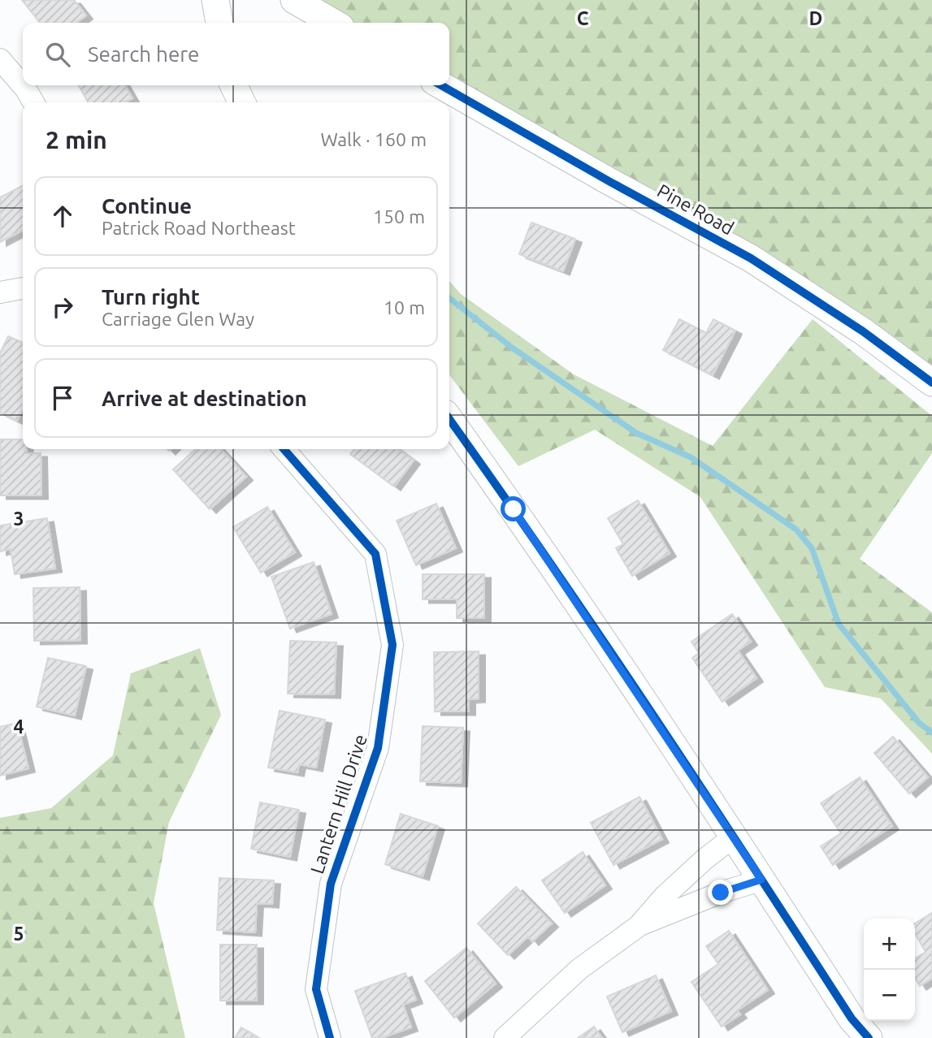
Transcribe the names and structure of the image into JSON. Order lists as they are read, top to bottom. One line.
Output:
{"streets":{"street":["Pine Road","Lantern Hill Drive"]},"page":{"search":"Search here","heading":["2 min","Walk · 160 m"],"list":[["Continue","Patrick Road Northeast","150 m"],["Turn right","Carriage Glen Way","10 m"],"Arrive at destination"],"map_buttons":["+","−"]},"grid":{"columns":["C","D"],"rows":["3","4","5"]}}
